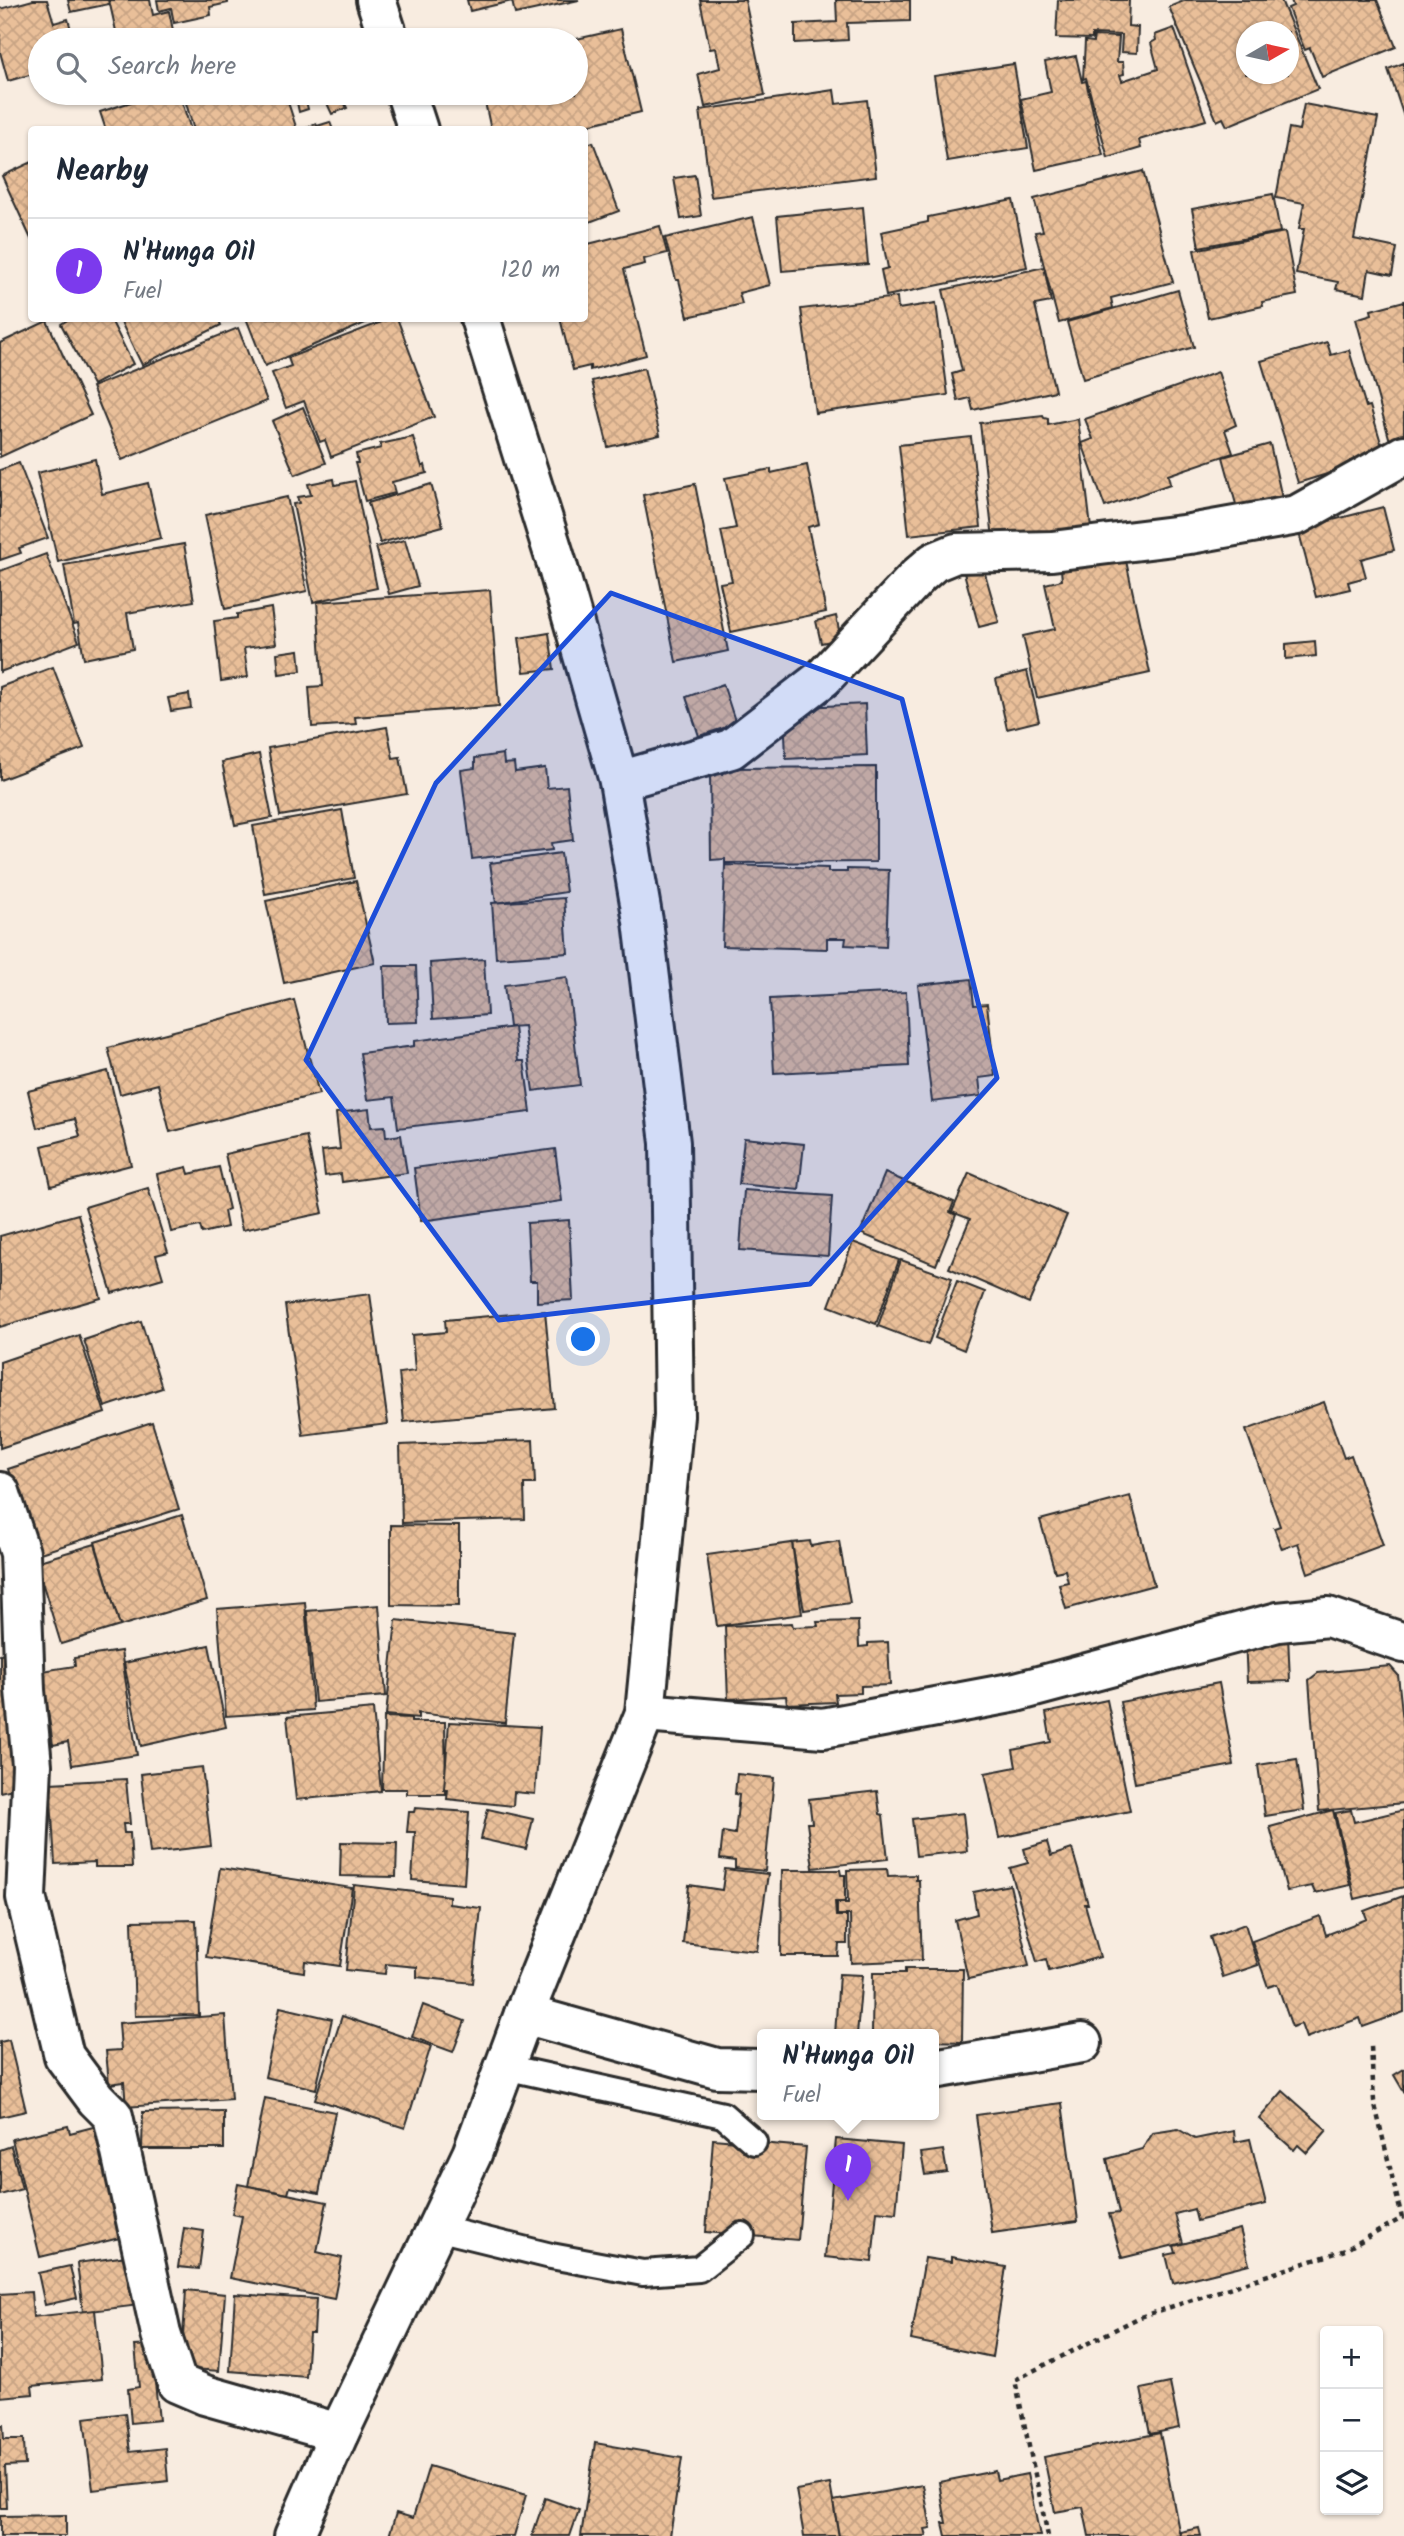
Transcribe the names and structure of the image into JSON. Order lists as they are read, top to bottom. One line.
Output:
{"north":"right","page":{"search":"Search here","heading":"Nearby","list":[{"mark":"1","name":"N'Hunga Oil","note":"Fuel","value":"120 m"}],"popup":["N'Hunga Oil","Fuel"],"pins":"1","map_buttons":["+","−"]}}
